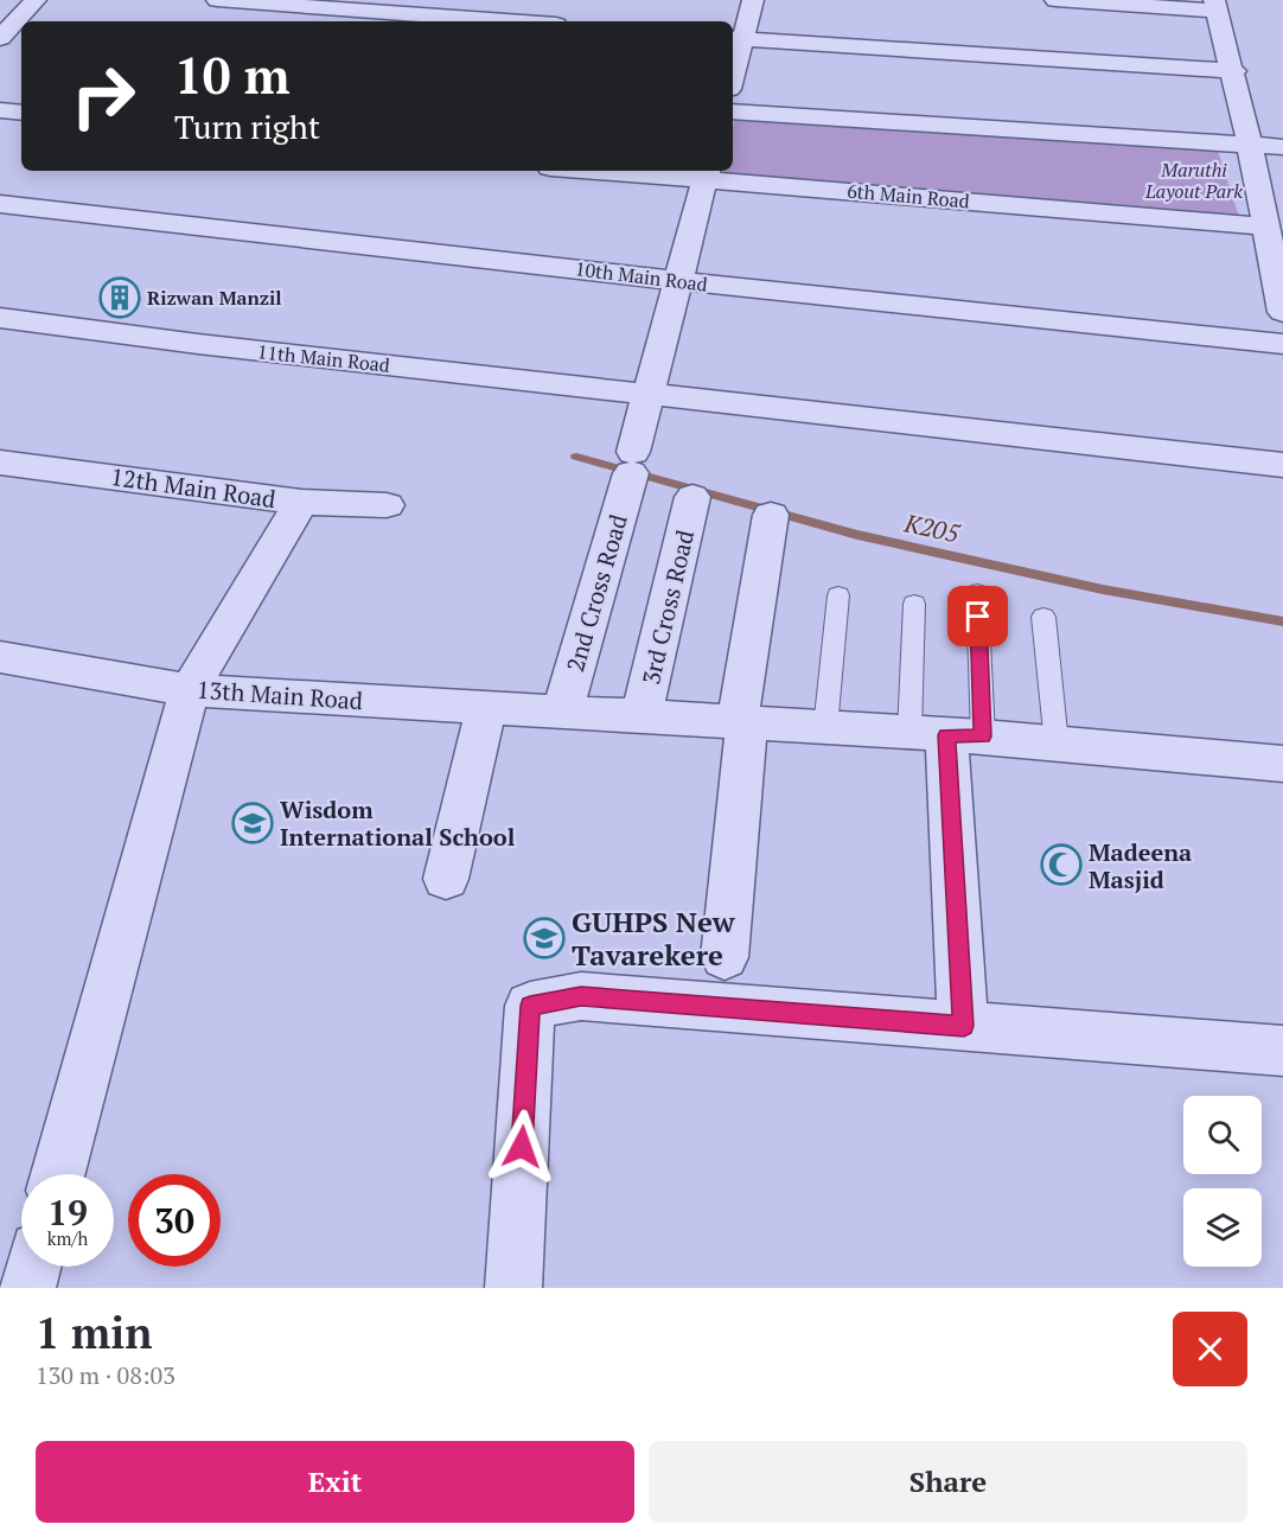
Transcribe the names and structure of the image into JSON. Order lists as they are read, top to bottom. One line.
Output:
{"streets":{"street":["6th Main Road","10th Main Road","11th Main Road","12th Main Road","2nd Cross Road","3rd Cross Road","13th Main Road"]},"crossings":[["6th Main Road","2nd Cross Road"],["10th Main Road","2nd Cross Road"],["11th Main Road","2nd Cross Road"],["2nd Cross Road","13th Main Road"],["3rd Cross Road","13th Main Road"]],"water":["K205"],"parks":["Maruthi Layout Park"],"places":{"building":["Rizwan Manzil"],"school or university":["Wisdom International School","GUHPS New Tavarekere"],"mosque":["Madeena Masjid"]},"page":{"turn":["10 m","Turn right"],"speed":"19 km/h","limit":"30","heading":["1 min","130 m · 08:03"],"buttons":["Exit","Share"]}}
